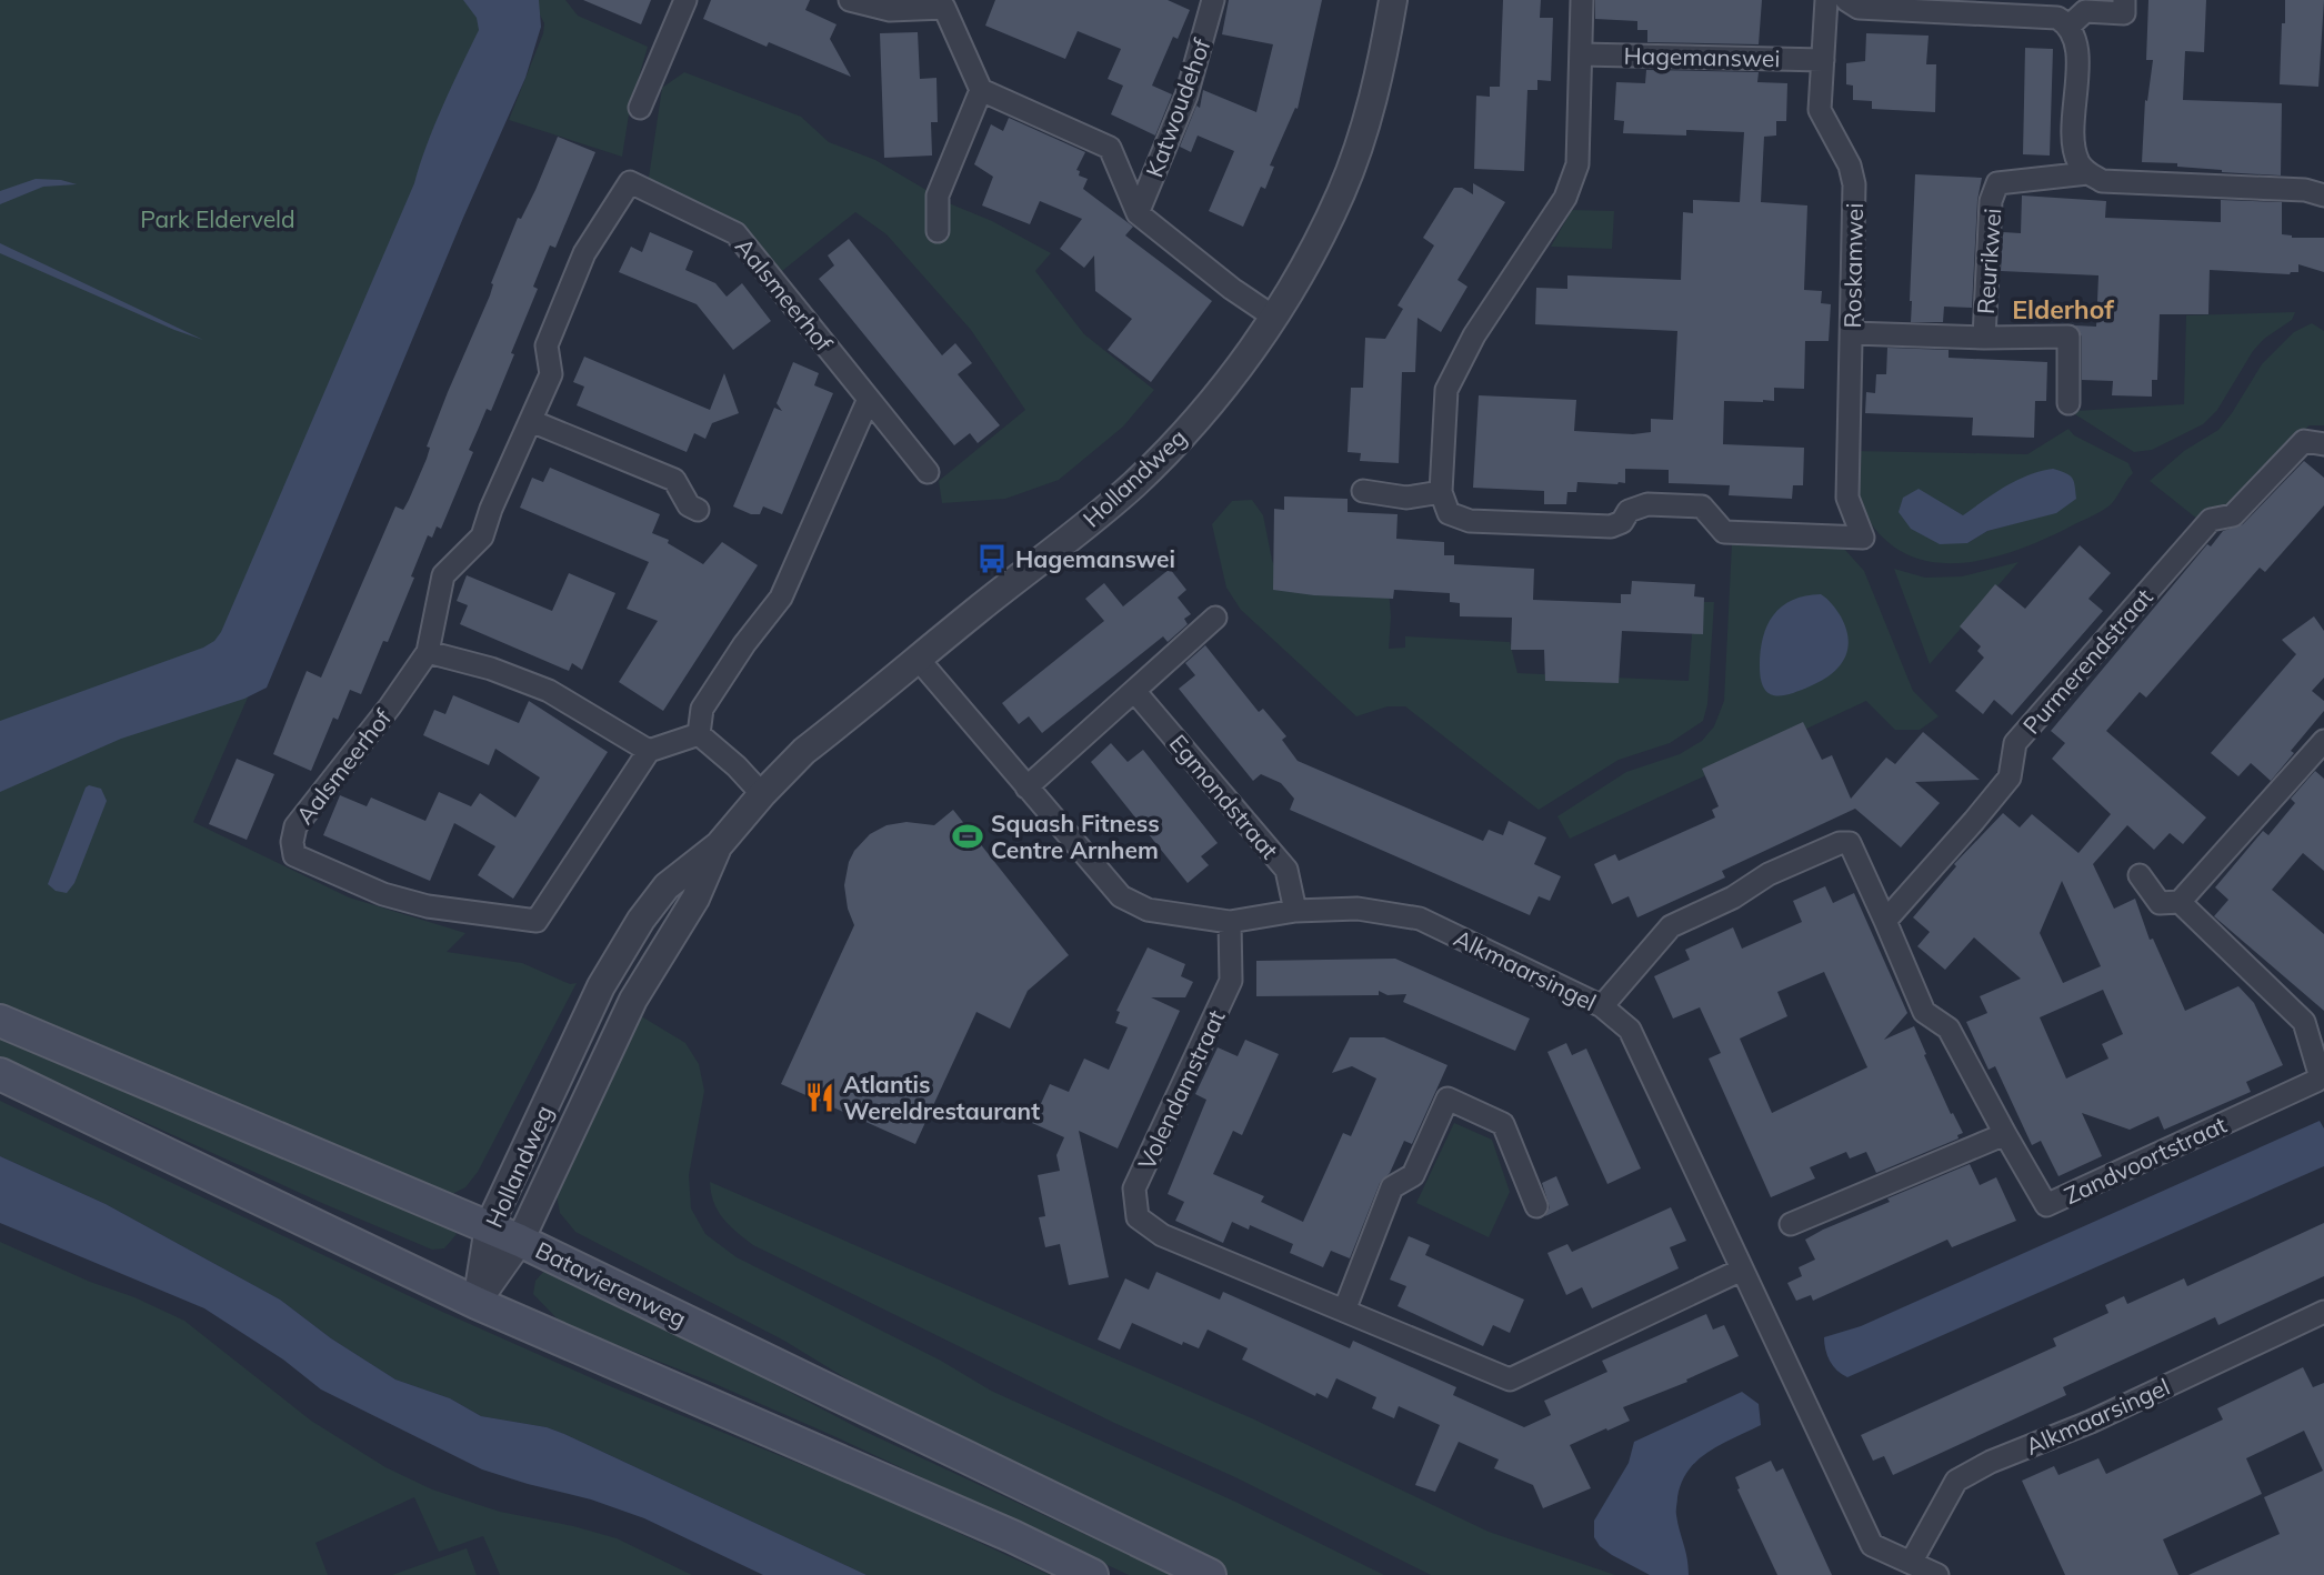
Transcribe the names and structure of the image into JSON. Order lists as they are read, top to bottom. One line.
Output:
{"streets":{"main road":["Batavierenweg"],"street":["Hagemanswei","Katwoudehof","Reurikwei","Roskamwei","Aalsmeerhof","Hollandweg","Purmerendstraat","Egmondstraat","Alkmaarsingel","Volendamstraat","Zandvoortstraat"]},"crossings":[["Hagemanswei","Roskamwei"],["Katwoudehof","Hollandweg"],["Hollandweg","Alkmaarsingel"],["Hollandweg","Batavierenweg"],["Egmondstraat","Alkmaarsingel"],["Alkmaarsingel","Volendamstraat"]],"districts":["Elderhof"],"parks":["Park Elderveld"],"places":{"bus stop":["Hagemanswei"],"sports":["Squash Fitness Centre Arnhem"],"restaurant":["Atlantis Wereldrestaurant"]}}
